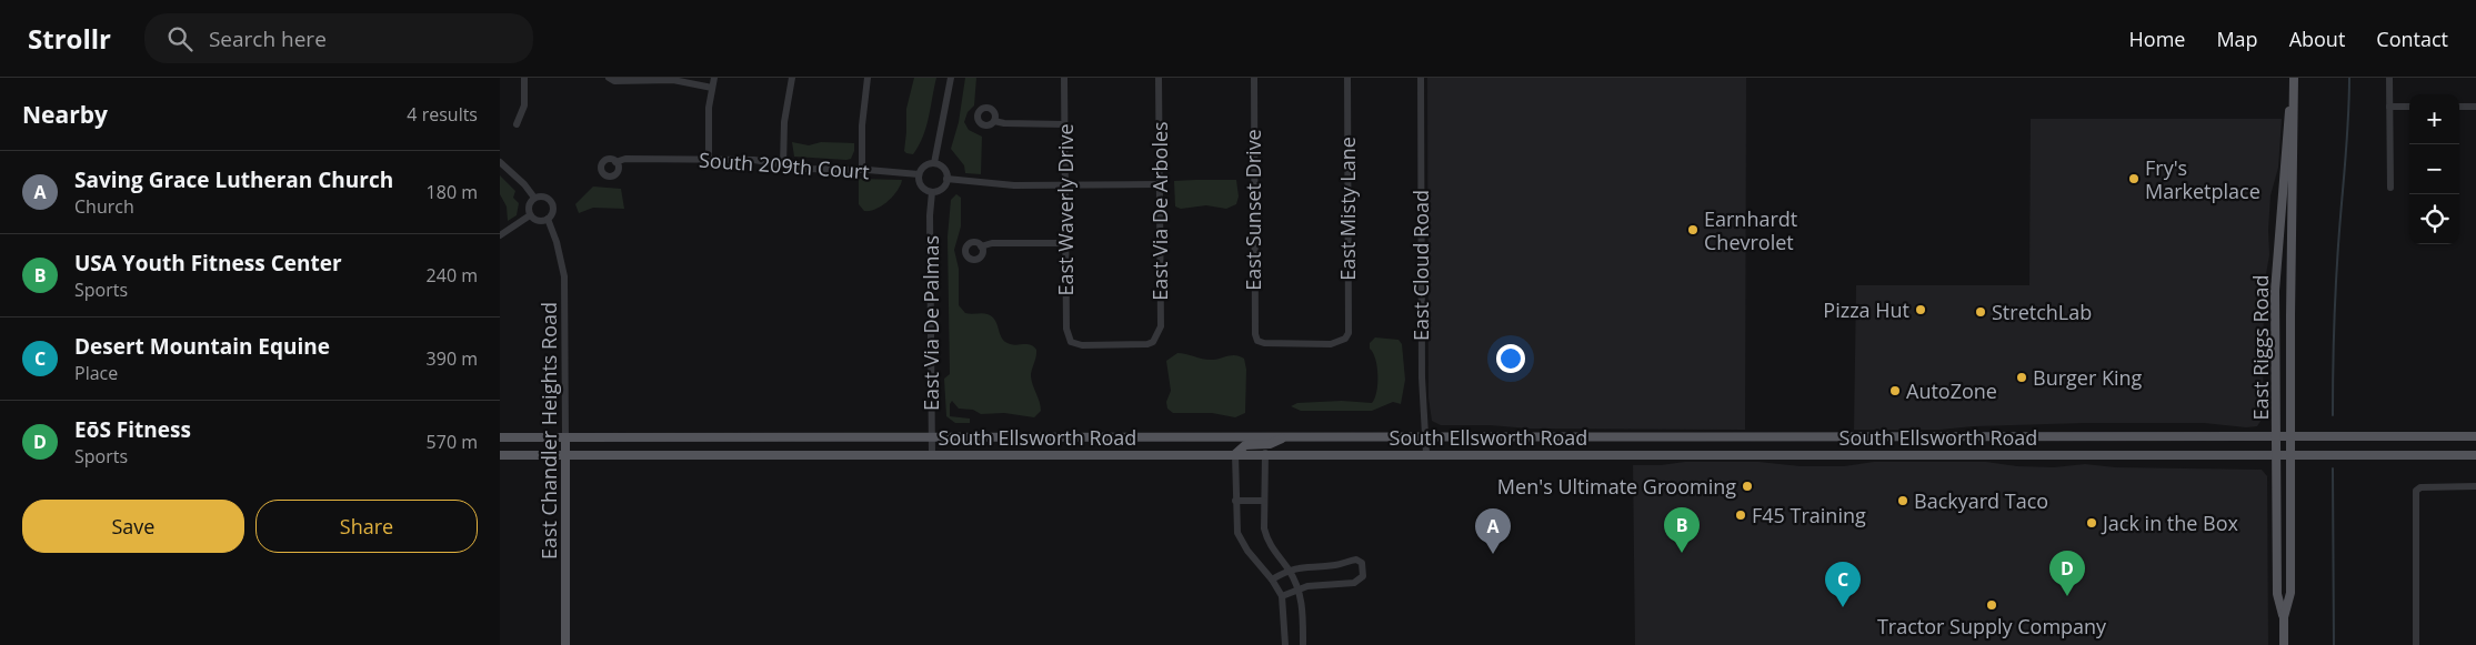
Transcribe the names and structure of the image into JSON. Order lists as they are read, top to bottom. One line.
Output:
{"streets":{"main road":["East Riggs Road","East Chandler Heights Road","South Ellsworth Road"],"street":["South 209th Court","East Misty Lane","East Waverly Drive","East Sunset Drive","East Via De Arboles","East Cloud Road","East Via De Palmas"]},"crossings":[["South 209th Court","East Via De Palmas"],["East Misty Lane","East Sunset Drive"],["East Waverly Drive","East Via De Arboles"],["East Cloud Road","South Ellsworth Road"],["East Via De Palmas","South Ellsworth Road"],["East Riggs Road","South Ellsworth Road"],["East Chandler Heights Road","South Ellsworth Road"]],"places":["Fry's Marketplace","Earnhardt Chevrolet","Pizza Hut","StretchLab","Burger King","AutoZone","Men's Ultimate Grooming","Backyard Taco","F45 Training","Jack in the Box","Tractor Supply Company"],"page":{"header":"Strollr","search":"Search here","nav":["Home","Map","About","Contact"],"heading":["Nearby","4 results"],"map_buttons":["+","−"],"list":[{"mark":"A","name":"Saving Grace Lutheran Church","note":"Church","value":"180 m"},{"mark":"B","name":"USA Youth Fitness Center","note":"Sports","value":"240 m"},{"mark":"C","name":"Desert Mountain Equine","note":"Place","value":"390 m"},{"mark":"D","name":"EōS Fitness","note":"Sports","value":"570 m"}],"buttons":["Save","Share"],"pins":["B","A","D","C"]}}
